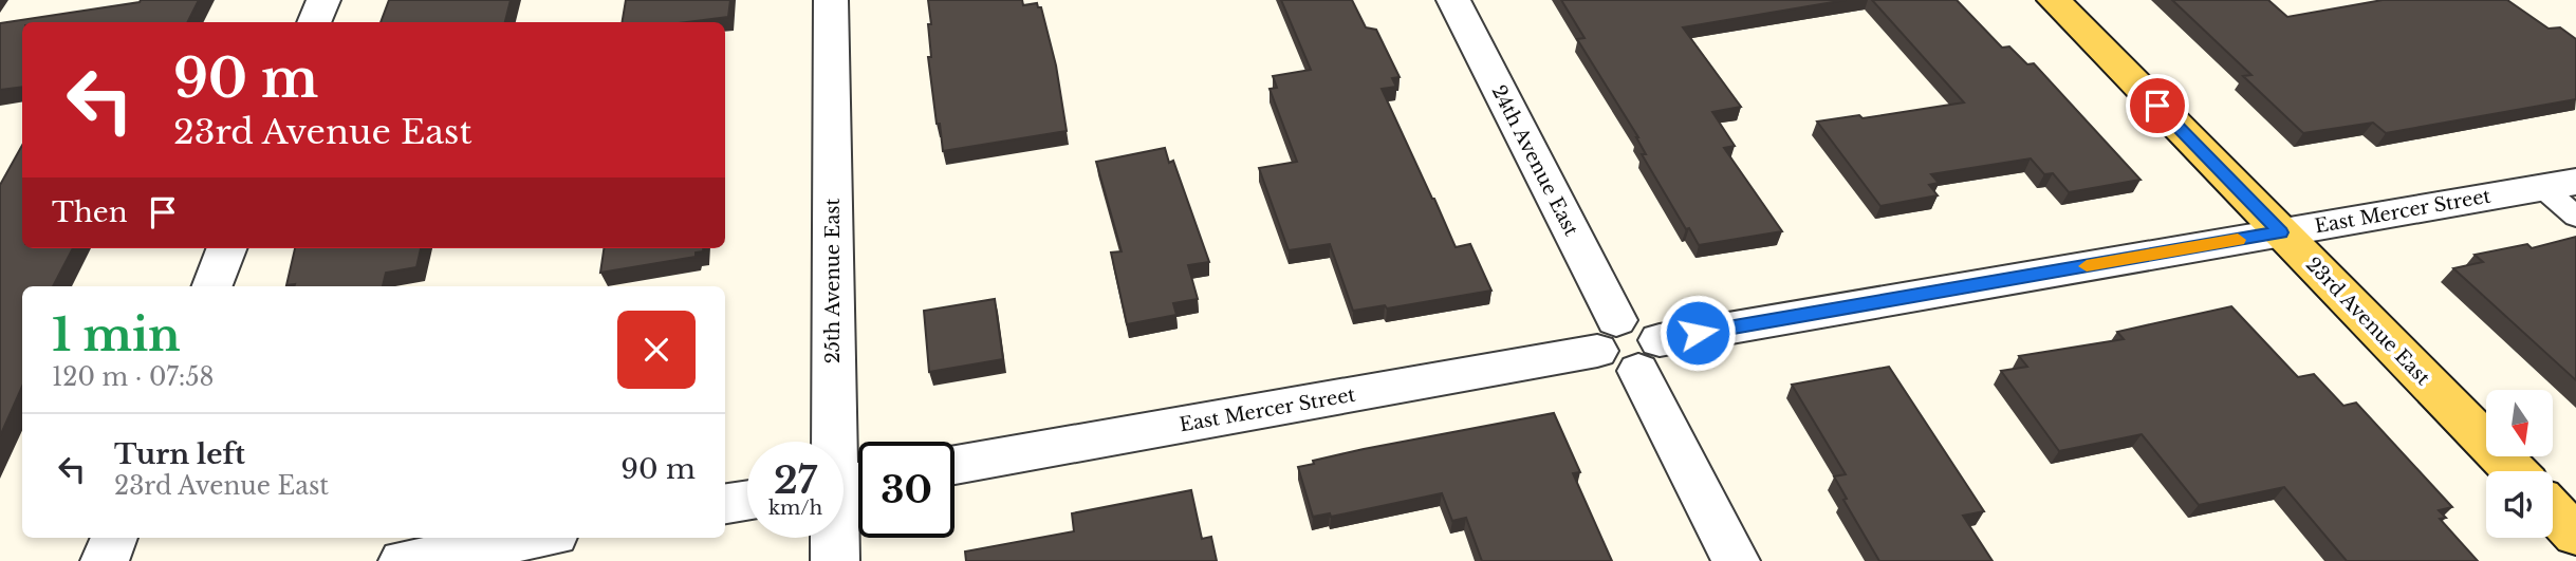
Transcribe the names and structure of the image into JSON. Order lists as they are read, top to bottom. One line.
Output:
{"streets":{"main road":["23rd Avenue East"],"street":["24th Avenue East","East Mercer Street","25th Avenue East"]},"crossings":[["24th Avenue East","East Mercer Street"],["East Mercer Street","23rd Avenue East"]],"north":"bottom","page":{"turn":["90 m","23rd Avenue East"],"then":"Then","heading":["1 min","120 m · 07:58"],"list":[{"name":"Turn left","note":"23rd Avenue East","value":"90 m"}],"speed":"27 km/h","limit":"30"}}
